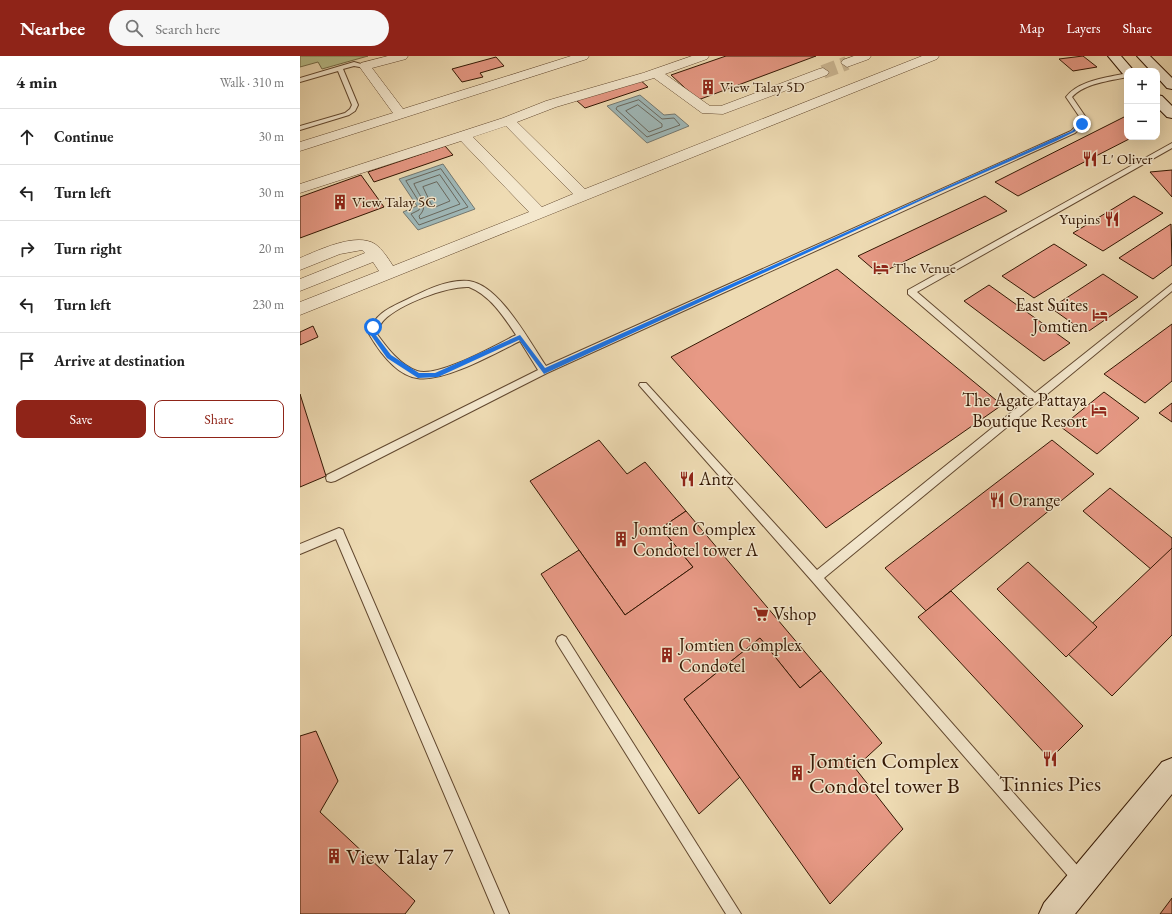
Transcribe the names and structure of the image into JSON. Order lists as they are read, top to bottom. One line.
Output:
{"places":{"building":["View Talay 5D","View Talay 5C","Jomtien Complex Condotel tower A","Jomtien Complex Condotel","Jomtien Complex Condotel tower B","View Talay 7"],"restaurant":["L' Oliver","Yupins","Antz","Orange","Tinnies Pies"],"hotel":["The Venue","East Suites Jomtien","The Agate Pattaya Boutique Resort"],"supermarket":["Vshop"]},"page":{"header":"Nearbee","search":"Search here","nav":["Map","Layers","Share"],"heading":["4 min","Walk · 310 m"],"map_buttons":["+","−"],"list":[["Continue","30 m"],["Turn left","30 m"],["Turn right","20 m"],["Turn left","230 m"],"Arrive at destination"],"buttons":["Save","Share"]}}
